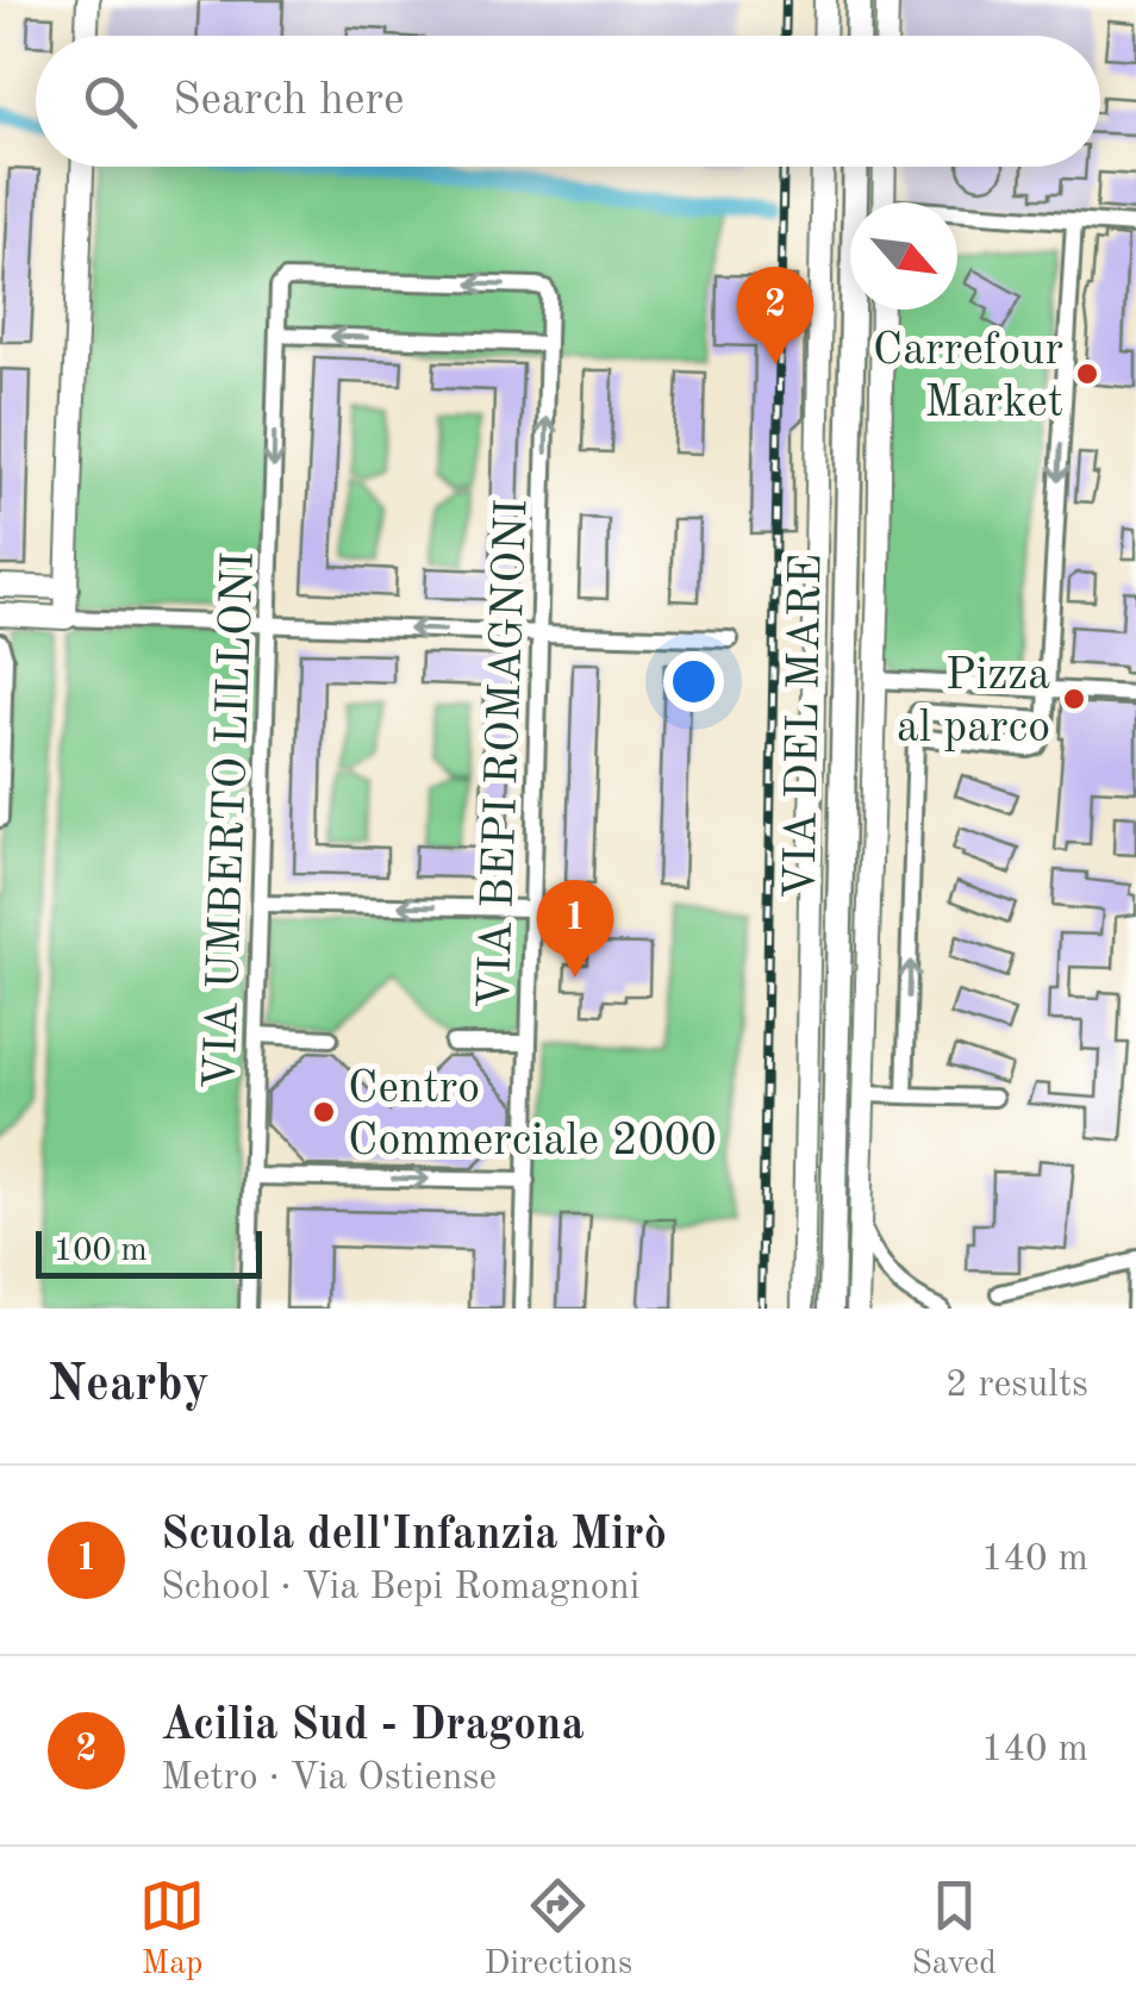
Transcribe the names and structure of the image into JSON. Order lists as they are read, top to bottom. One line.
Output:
{"streets":{"main road":["VIA DEL MARE"],"street":["VIA BEPI ROMAGNONI","VIA UMBERTO LILLONI"]},"crossings":[["VIA BEPI ROMAGNONI","VIA UMBERTO LILLONI"]],"places":["Carrefour Market","Pizza al parco","Centro Commerciale 2000"],"scale_bar":"100 m","north":"bottom right","page":{"search":"Search here","pins":["2","1"],"scale":"100 m","heading":["Nearby","2 results"],"list":[{"mark":"1","name":"Scuola dell'Infanzia Mirò","note":"School · Via Bepi Romagnoni","value":"140 m"},{"mark":"2","name":"Acilia Sud - Dragona","note":"Metro · Via Ostiense","value":"140 m"}],"nav":["Map","Directions","Saved"]}}
